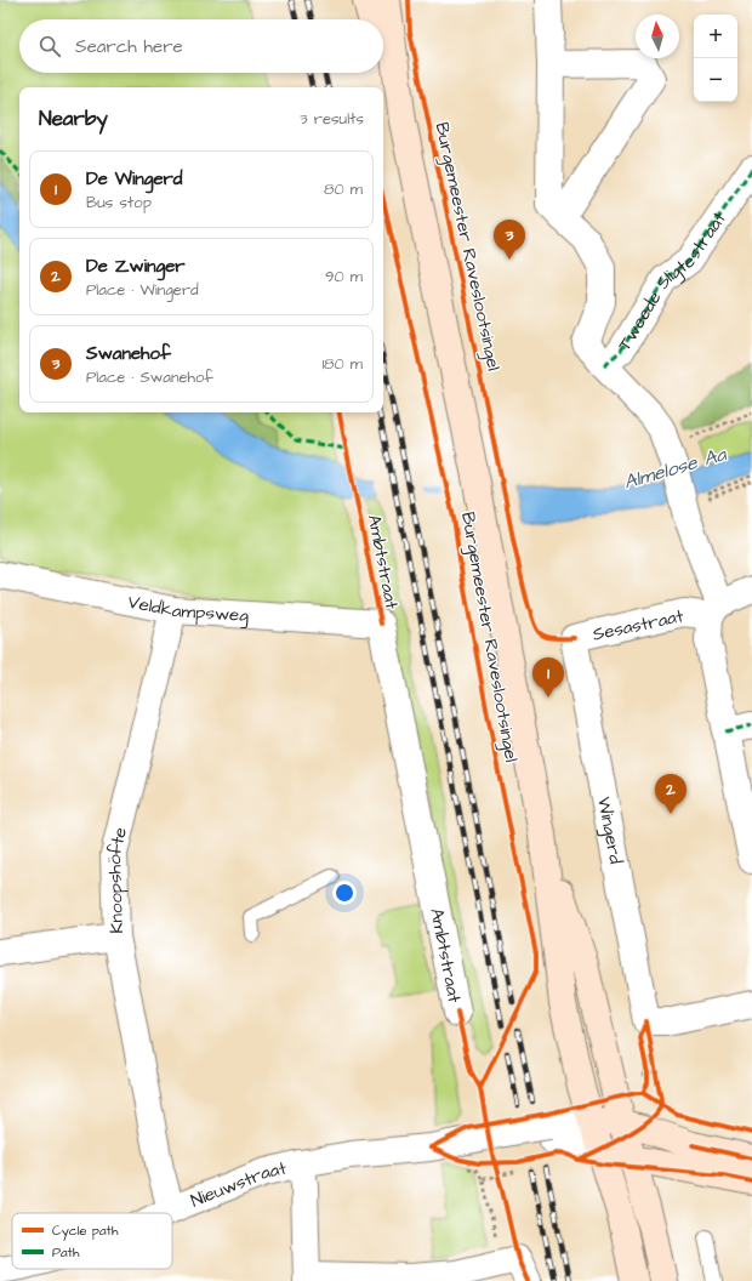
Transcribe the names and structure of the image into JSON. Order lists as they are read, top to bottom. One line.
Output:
{"streets":{"main road":["Burgemeester Raveslootsingel"],"street":["Tweede Sligtestraat","Ambtstraat","Veldkampsweg","Sesastraat","Wingerd","Knoopshöfte","Nieuwstraat"]},"crossings":[["Burgemeester Raveslootsingel","Nieuwstraat"],["Ambtstraat","Veldkampsweg"],["Veldkampsweg","Knoopshöfte"],["Sesastraat","Wingerd"],["Knoopshöfte","Nieuwstraat"]],"water":["Almelose Aa"],"legend":["Cycle path","Path"],"north":"top","page":{"map_buttons":["+","−"],"search":"Search here","heading":["Nearby","3 results"],"list":[{"mark":"1","name":"De Wingerd","note":"Bus stop","value":"80 m"},{"mark":"2","name":"De Zwinger","note":"Place · Wingerd","value":"90 m"},{"mark":"3","name":"Swanehof","note":"Place · Swanehof","value":"180 m"}],"pins":["3","1","2"]}}
